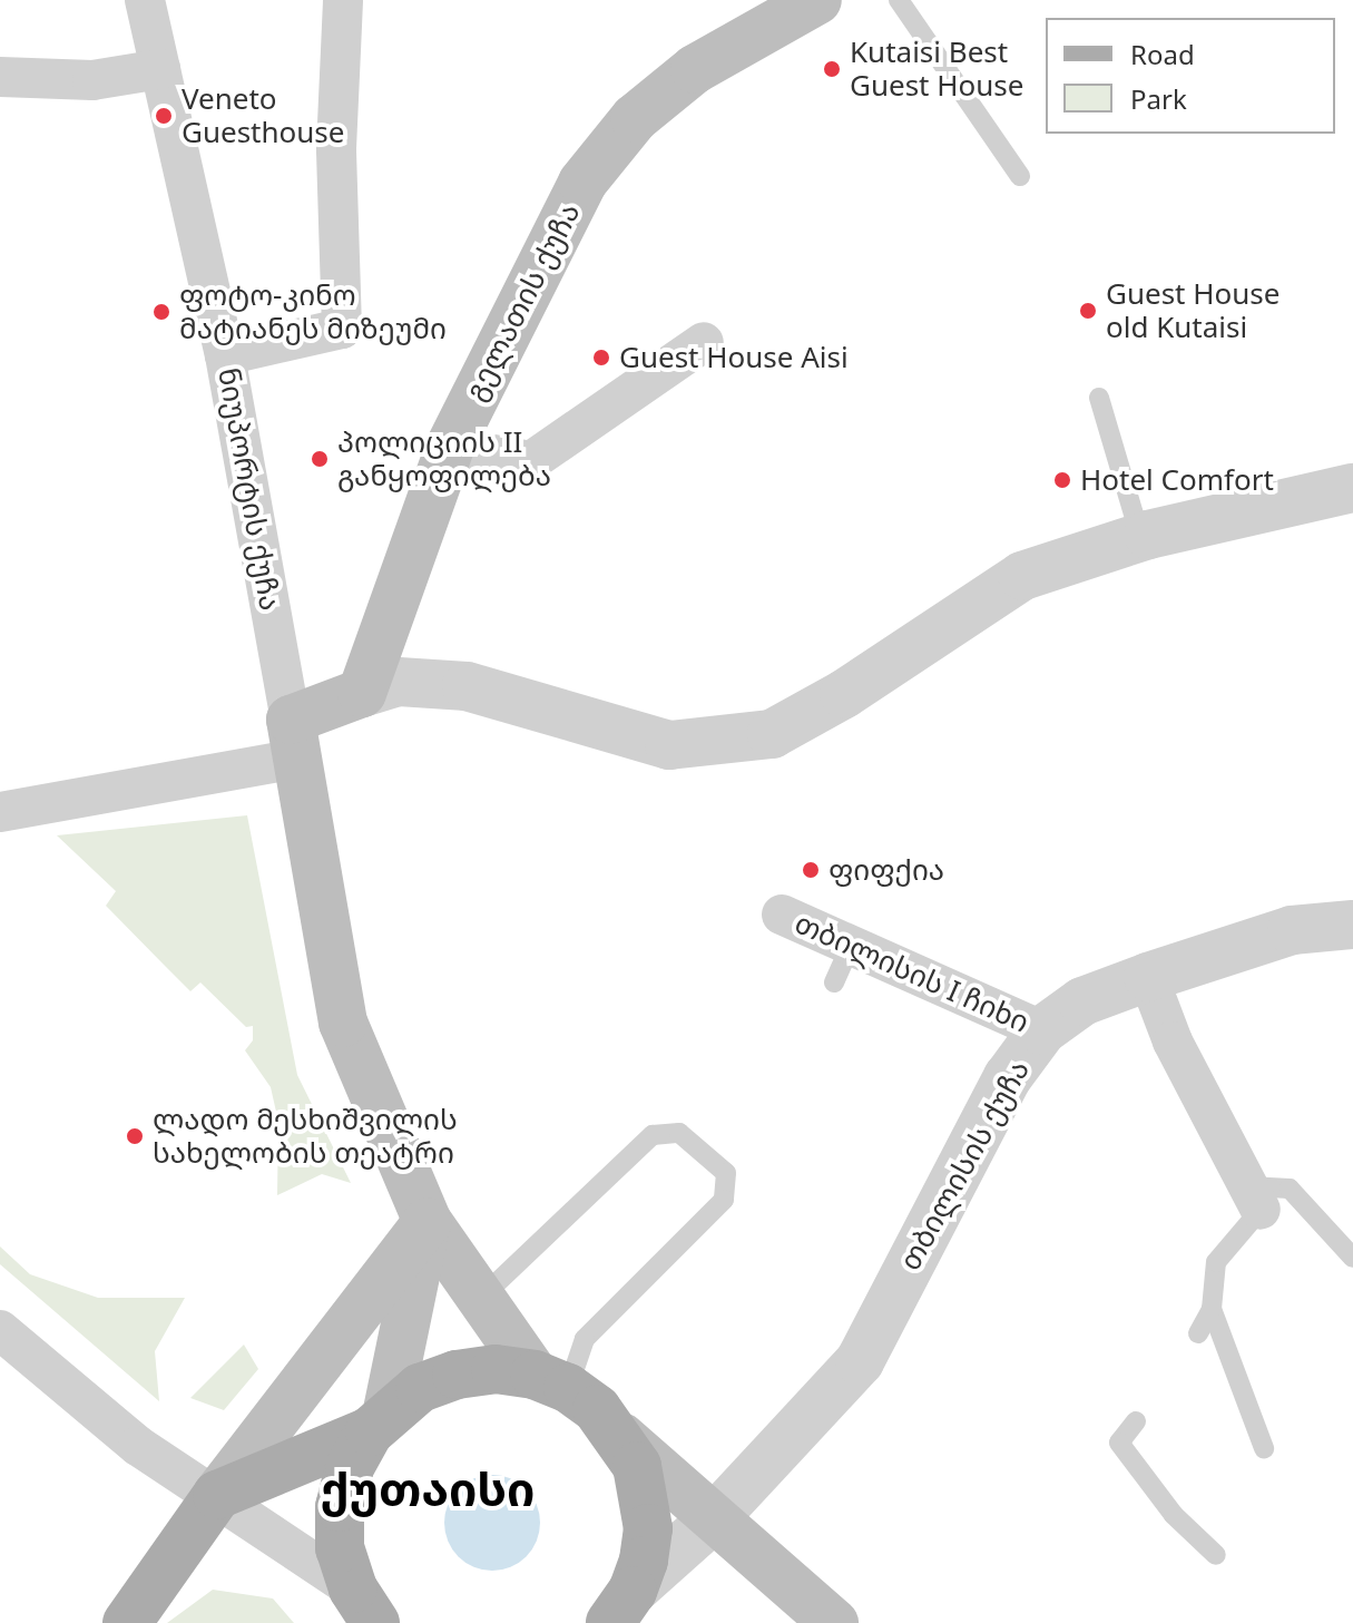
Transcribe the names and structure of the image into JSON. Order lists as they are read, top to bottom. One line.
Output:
{"streets":{"main road":["გელათის ქუჩა"],"street":["ნიუპორტის ქუჩა","თბილისის I ჩიხი","თბილისის ქუჩა"]},"crossings":[["თბილისის I ჩიხი","თბილისის ქუჩა"]],"districts":["ქუთაისი"],"places":["Kutaisi Best Guest House","Veneto Guesthouse","Guest House old Kutaisi","ფოტო-კინო მატიანეს მიზეუმი","Guest House Aisi","პოლიციის II განყოფილება","Hotel Comfort","ფიფქია","ლადო მესხიშვილის სახელობის თეატრი"],"legend":["Road","Park"]}
